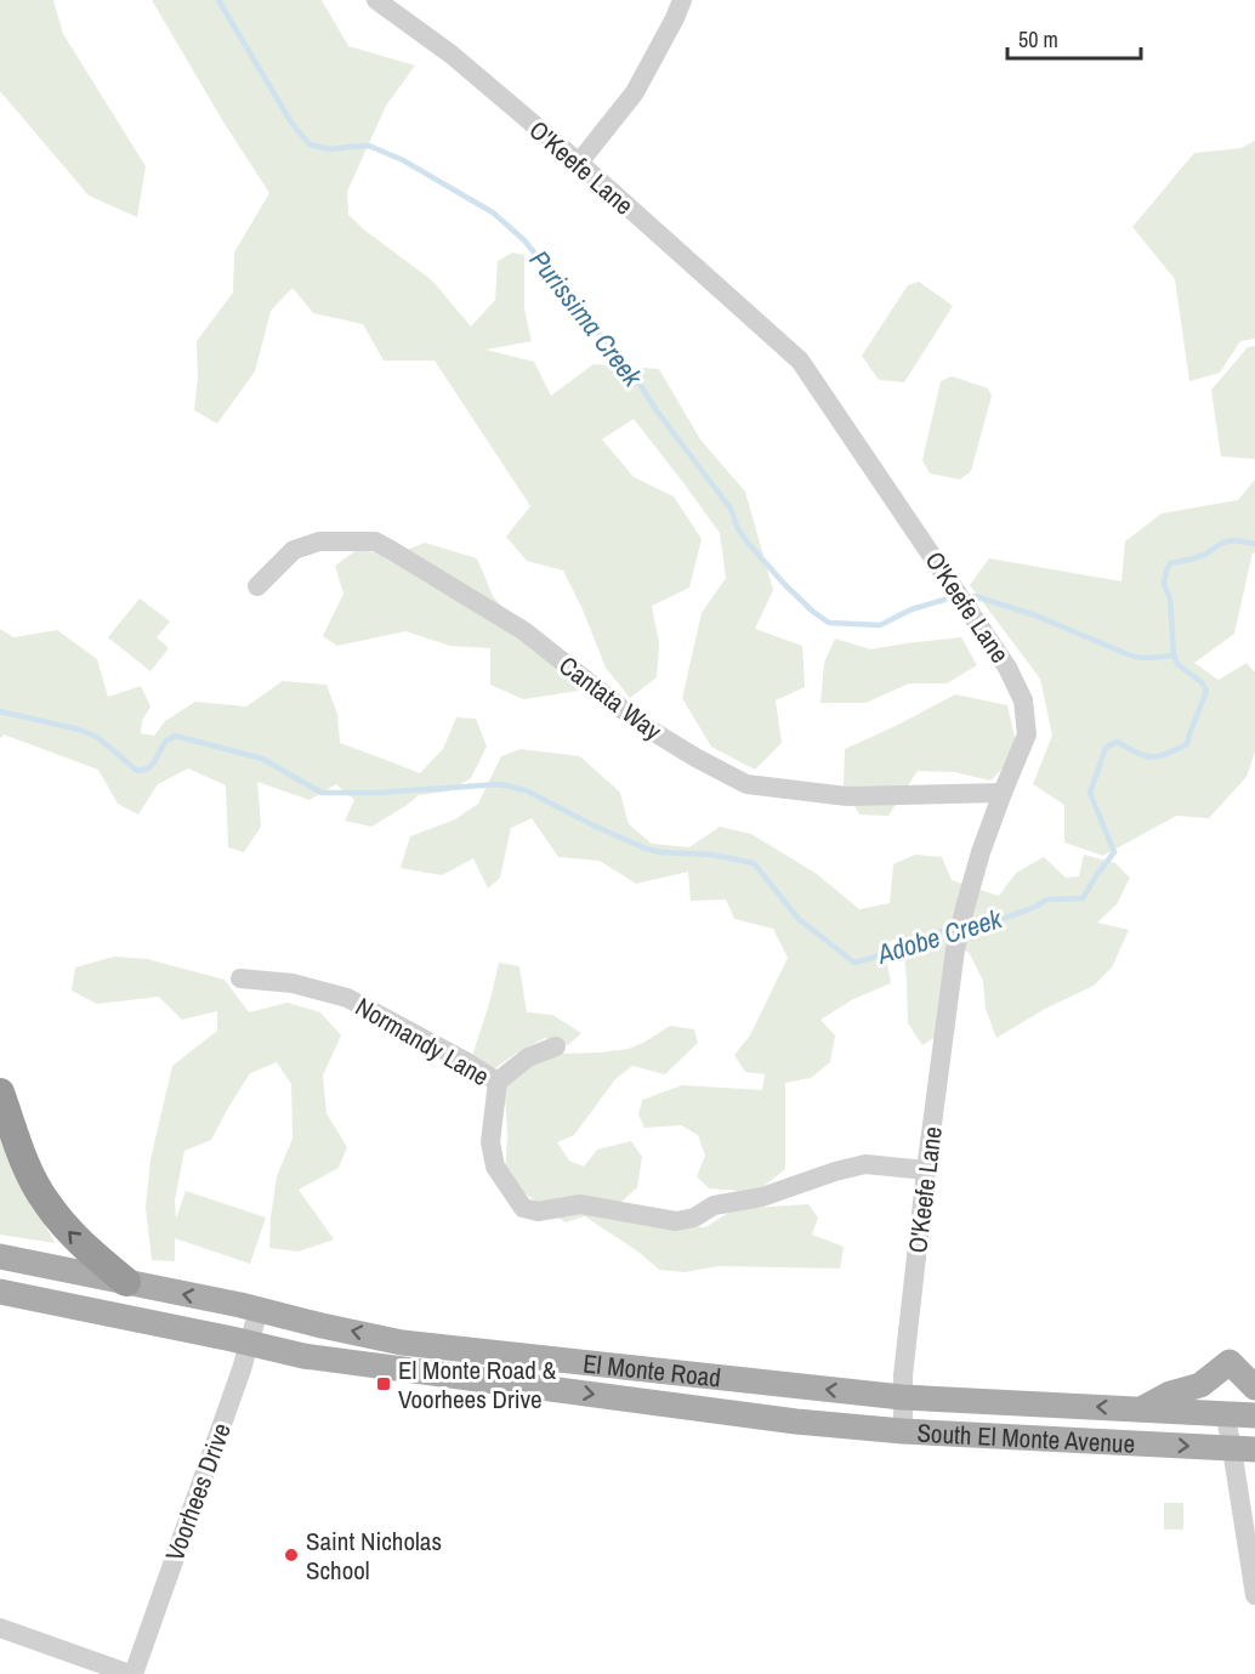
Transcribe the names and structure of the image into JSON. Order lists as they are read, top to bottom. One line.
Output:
{"streets":{"main road":["El Monte Road","South El Monte Avenue"],"street":["O'Keefe Lane","Cantata Way","Normandy Lane","Voorhees Drive"]},"crossings":[["O'Keefe Lane","Cantata Way"],["O'Keefe Lane","Normandy Lane"],["O'Keefe Lane","El Monte Road"],["O'Keefe Lane","South El Monte Avenue"],["El Monte Road","South El Monte Avenue"],["El Monte Road","Voorhees Drive"]],"one_way":["South El Monte Avenue"],"water":["Purissima Creek","Adobe Creek"],"places":{"transit":["El Monte Road & Voorhees Drive"],"other":["Saint Nicholas School"]},"scale_bar":"50 m"}
